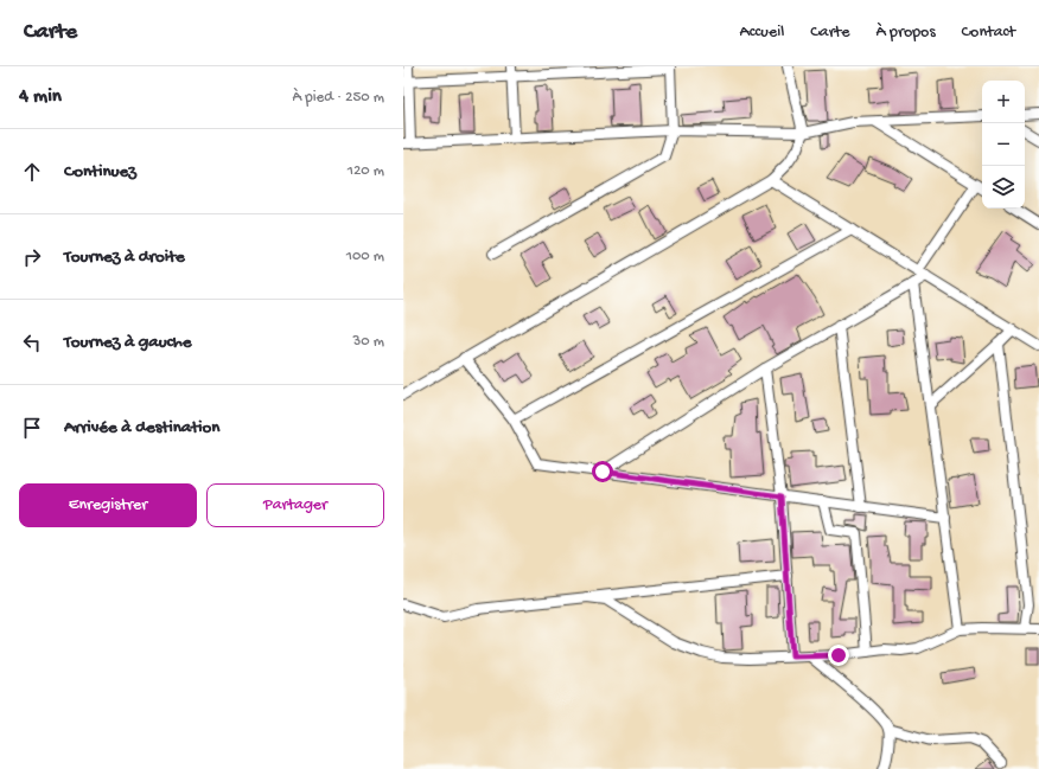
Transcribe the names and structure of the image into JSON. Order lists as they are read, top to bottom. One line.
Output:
{"page":{"header":"Carte","nav":["Accueil","Carte","À propos","Contact"],"heading":["4 min","À pied · 250 m"],"map_buttons":["+","−"],"list":[["Continuez","120 m"],["Tournez à droite","100 m"],["Tournez à gauche","30 m"],"Arrivée à destination"],"buttons":["Enregistrer","Partager"]}}
